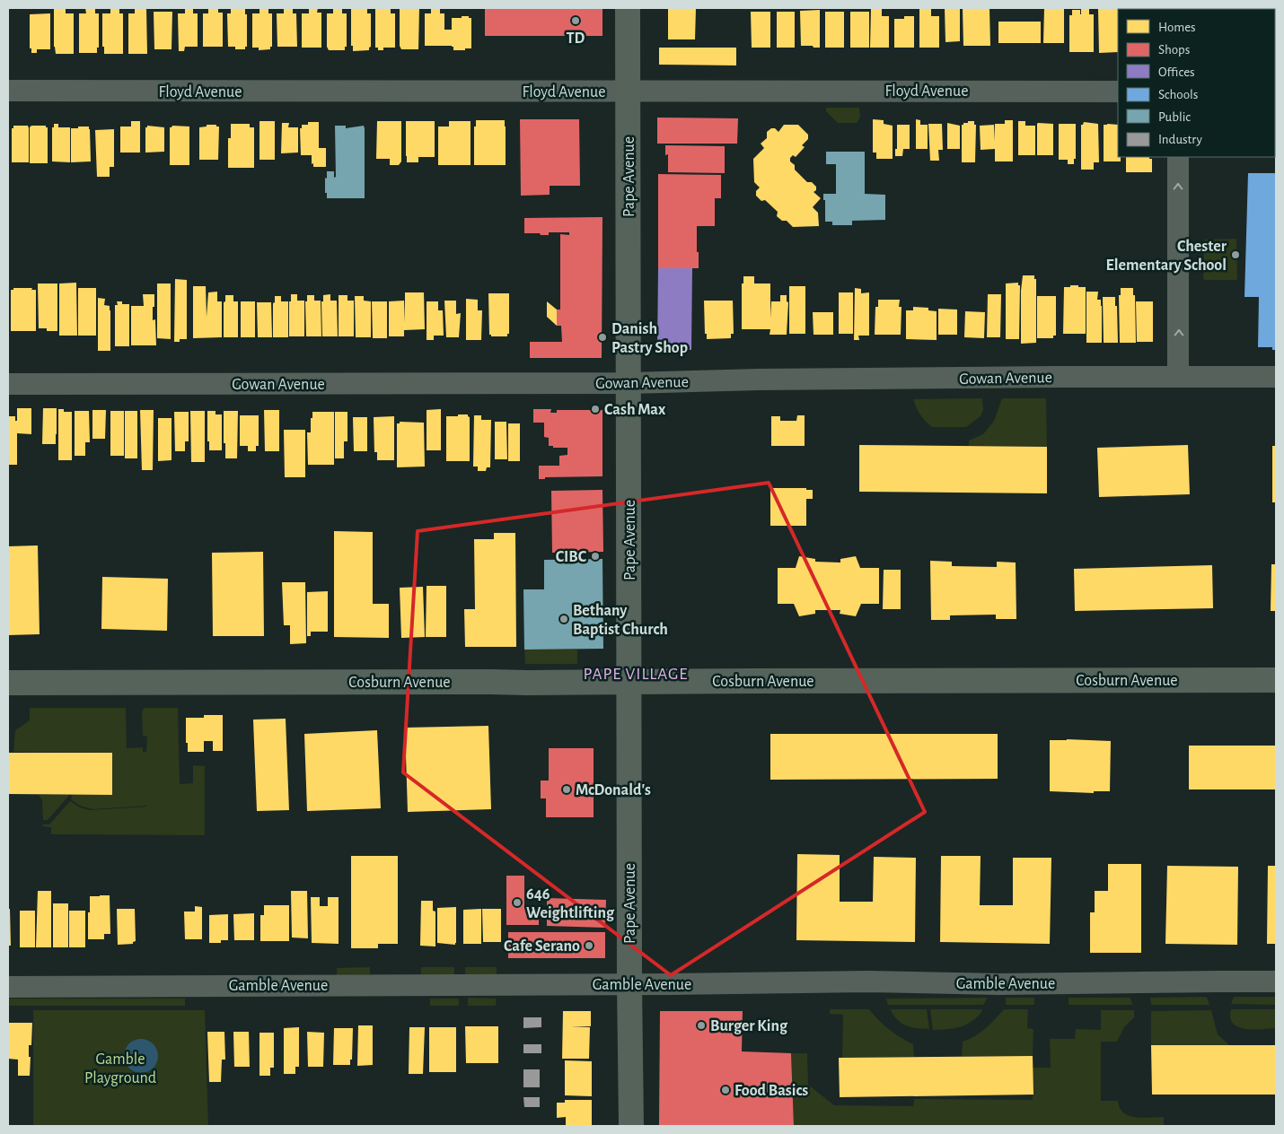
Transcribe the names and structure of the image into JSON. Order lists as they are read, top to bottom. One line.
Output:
{"streets":{"street":["Floyd Avenue","Pape Avenue","Gowan Avenue","Cosburn Avenue","Gamble Avenue"]},"crossings":[["Floyd Avenue","Pape Avenue"],["Pape Avenue","Gowan Avenue"],["Pape Avenue","Cosburn Avenue"],["Pape Avenue","Gamble Avenue"]],"districts":["PAPE VILLAGE"],"parks":["Gamble Playground"],"places":["TD","Chester Elementary School","Danish Pastry Shop","Cash Max","CIBC","Bethany Baptist Church","McDonald's","646 Weightlifting","Cafe Serano","Burger King","Food Basics"],"legend":["Homes","Shops","Offices","Schools","Public","Industry"]}
